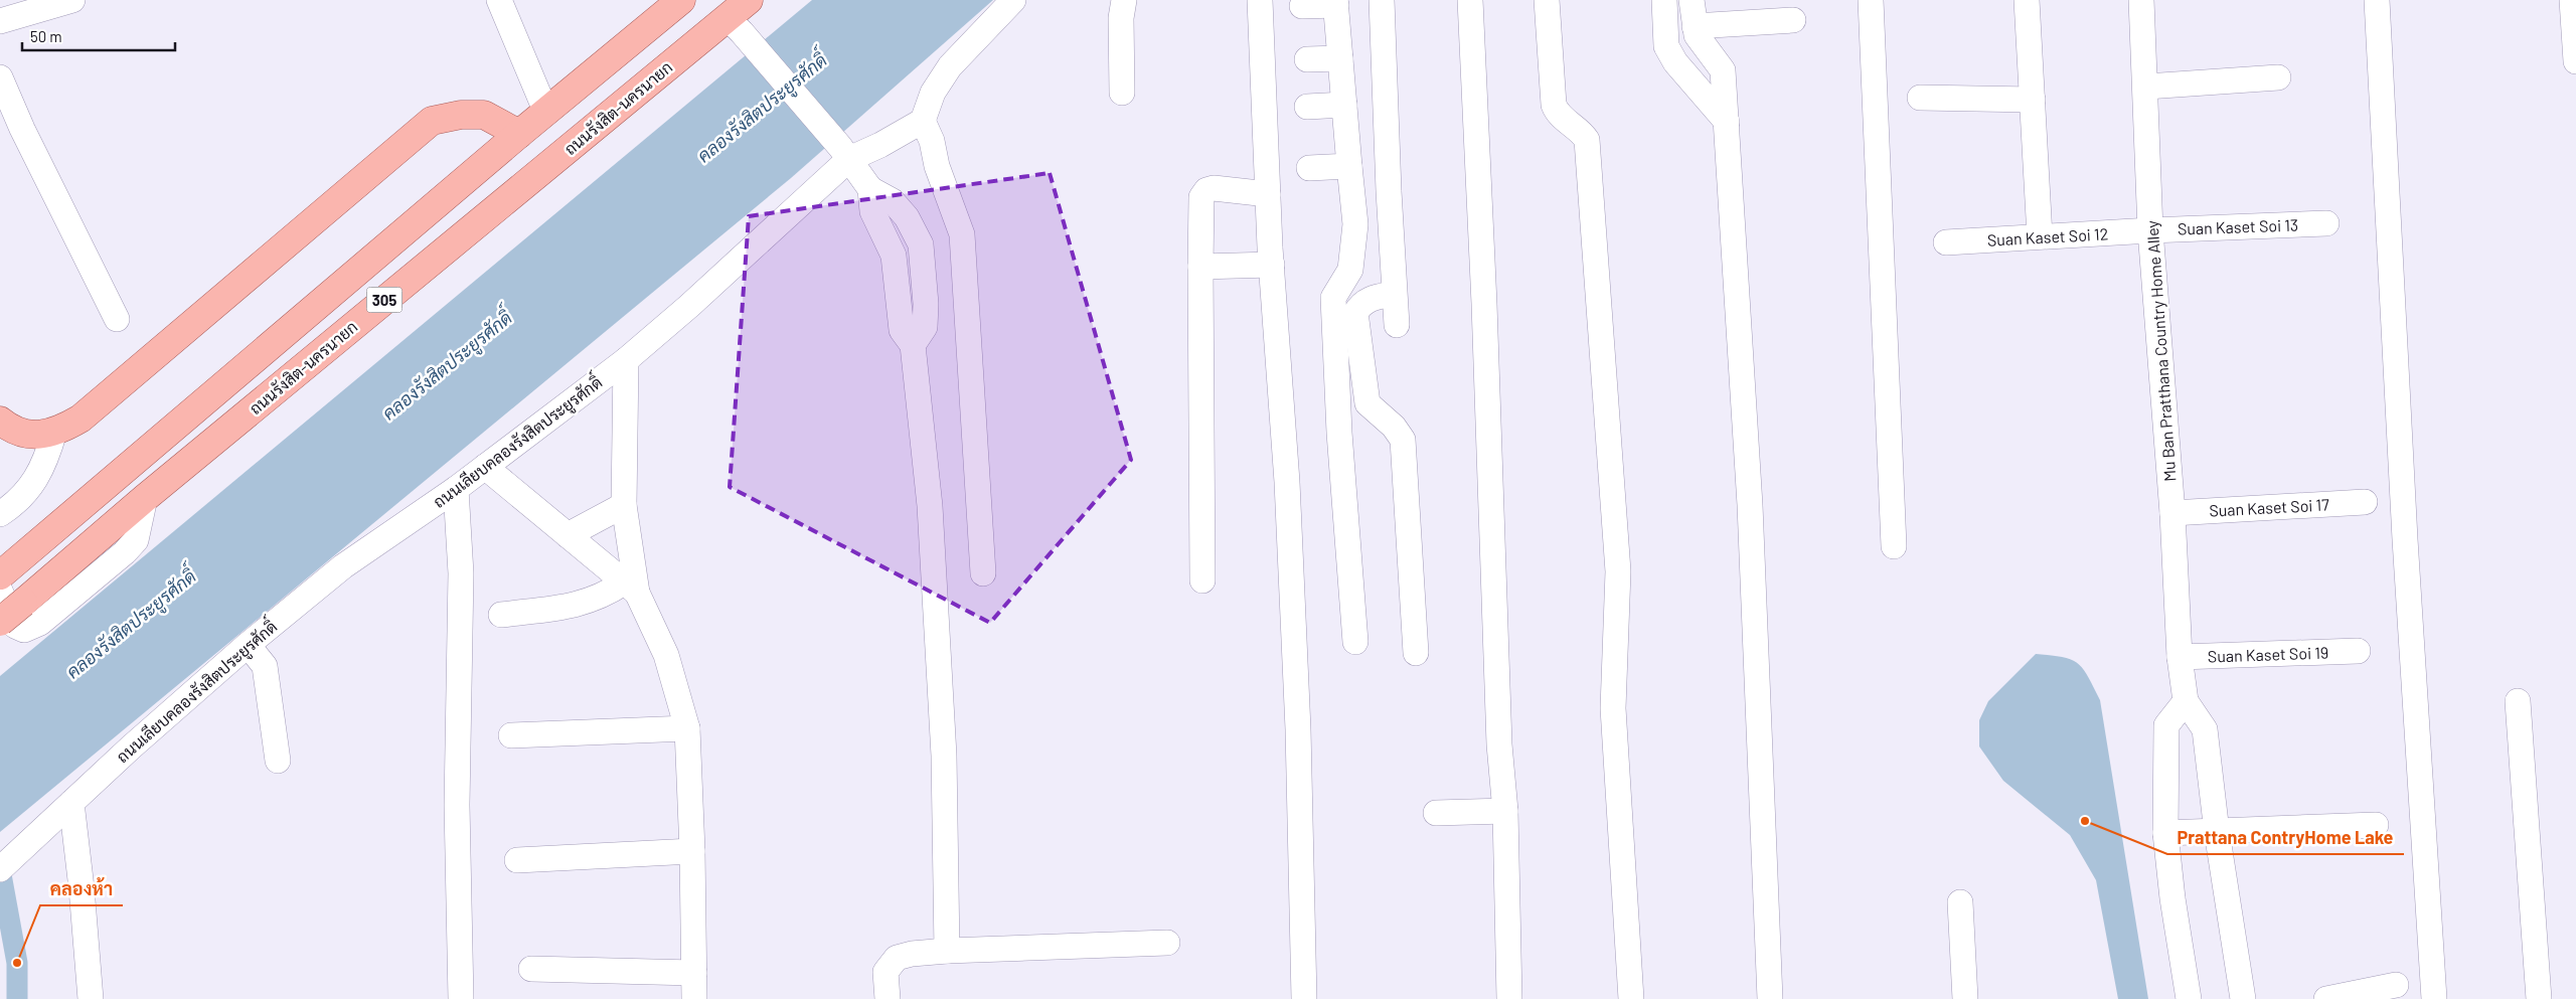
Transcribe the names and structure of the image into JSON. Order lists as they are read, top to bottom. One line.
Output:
{"streets":{"main road":["ถนนรังสิต-นครนายก","305"],"street":["Suan Kaset Soi 13","Suan Kaset Soi 12","Mu Ban Pratthana Country Home Alley","ถนนเลียบคลองรังสิตประยูรศักดิ์","Suan Kaset Soi 17","Suan Kaset Soi 19"]},"crossings":[["Suan Kaset Soi 13","Suan Kaset Soi 12"],["Suan Kaset Soi 13","Mu Ban Pratthana Country Home Alley"],["Suan Kaset Soi 12","Mu Ban Pratthana Country Home Alley"],["Mu Ban Pratthana Country Home Alley","Suan Kaset Soi 17"],["Mu Ban Pratthana Country Home Alley","Suan Kaset Soi 19"]],"water":["คลองรังสิตประยูรศักดิ์"],"places":["Prattana ContryHome Lake","คลองห้า"],"scale_bar":"50 m"}
